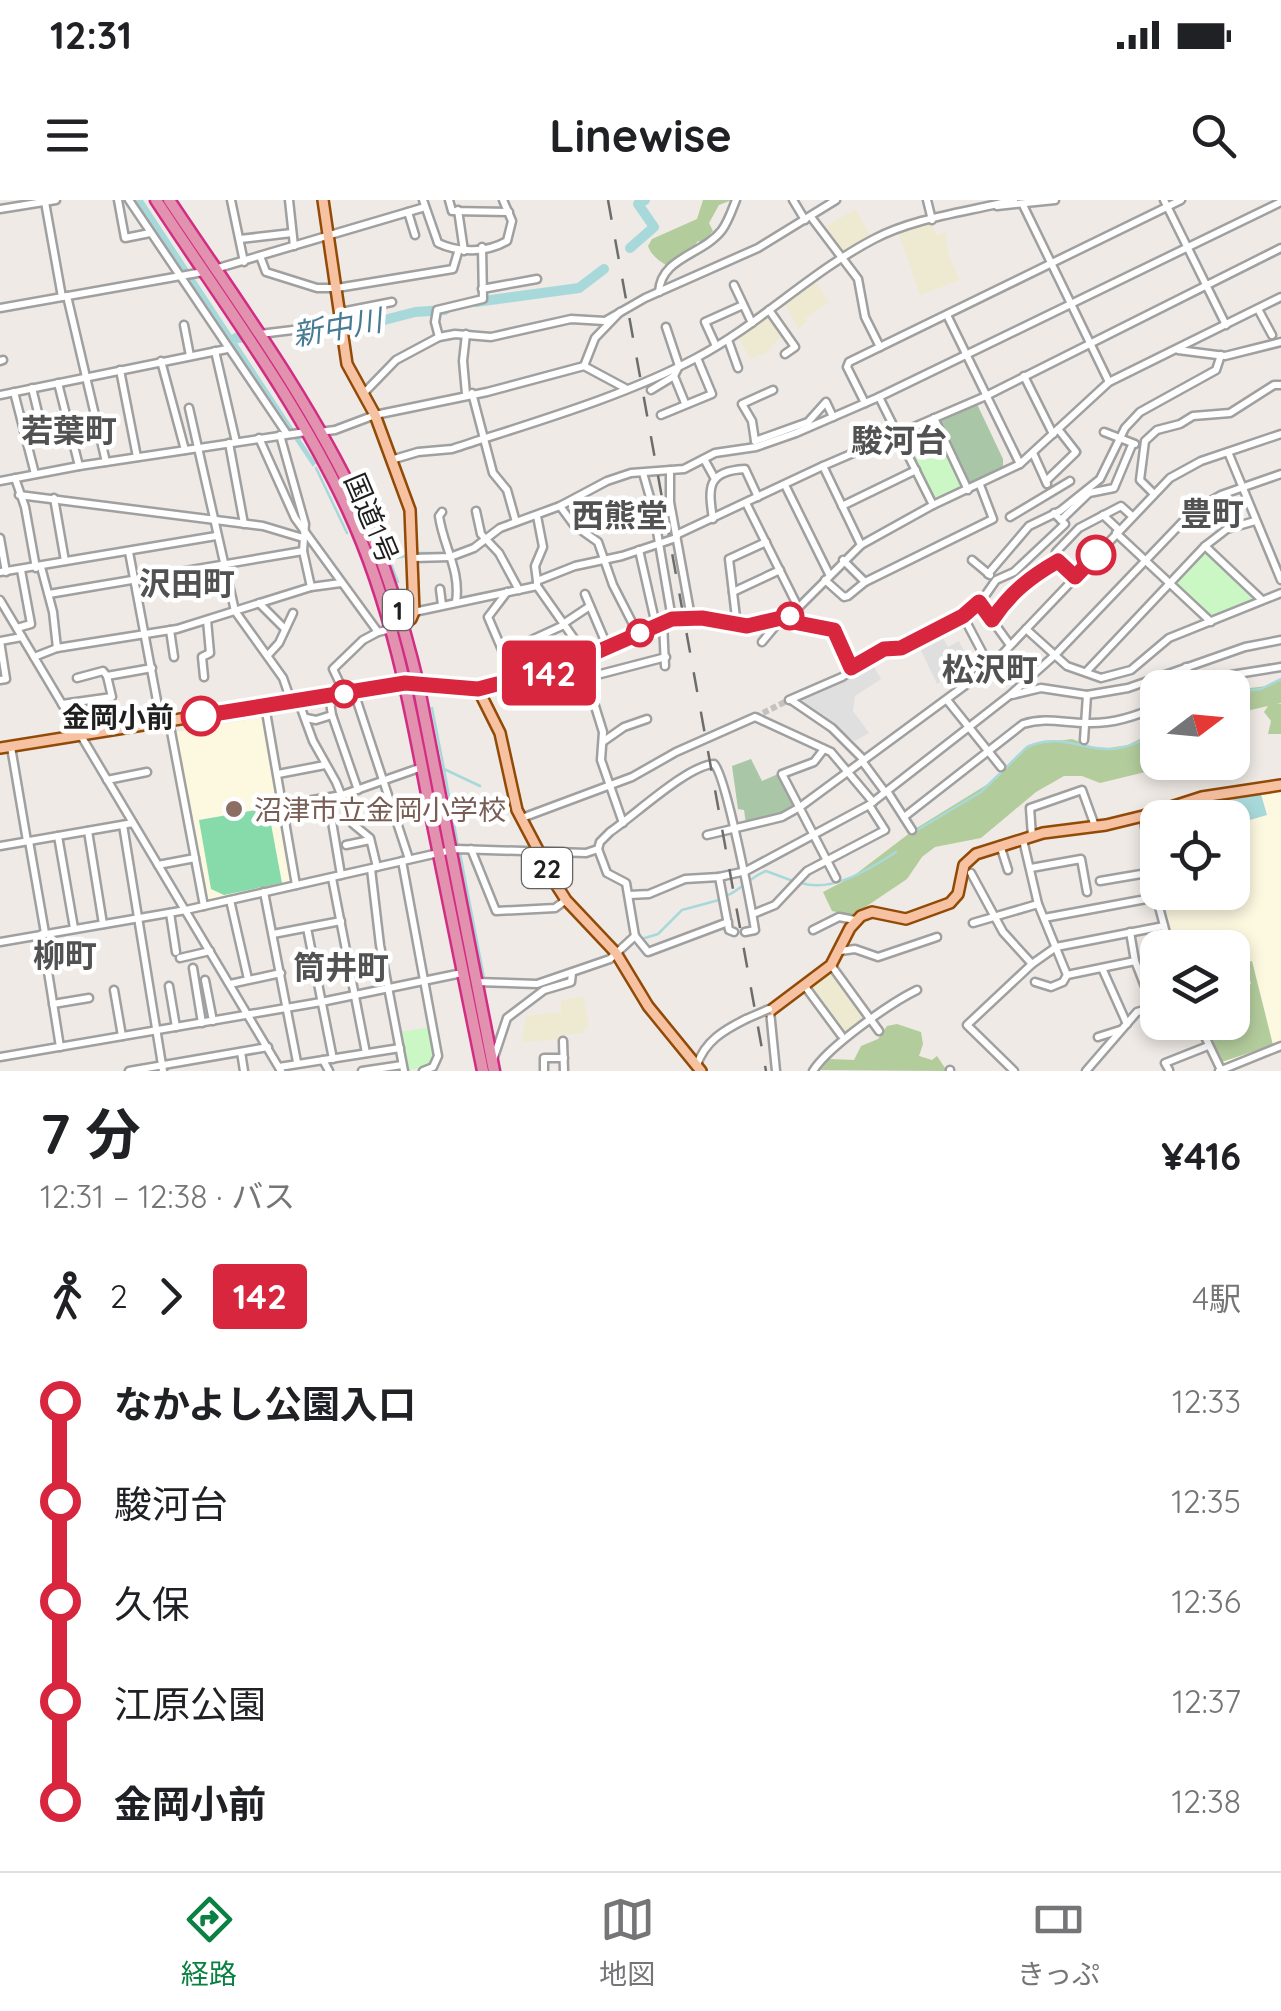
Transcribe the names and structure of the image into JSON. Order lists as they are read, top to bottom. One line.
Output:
{"streets":{"highway":["国道1号","1"],"main road":["22"]},"districts":["若葉町","駿河台","豊町","西熊堂","沢田町","松沢町","柳町","筒井町"],"water":["新中川"],"places":["金岡小前","沼津市立金岡小学校"],"lines":["bus line 142"],"north":"right","page":{"status":"12:31","header":"Linewise","on_map":"142","heading":["7 分","12:31 – 12:38 · バス","¥416"],"legs":["2","142","4駅"],"list":[{"name":"なかよし公園入口","value":"12:33"},{"name":"駿河台","value":"12:35"},{"name":"久保","value":"12:36"},{"name":"江原公園","value":"12:37"},{"name":"金岡小前","value":"12:38"}],"tabs":["経路","地図","きっぷ"]}}
